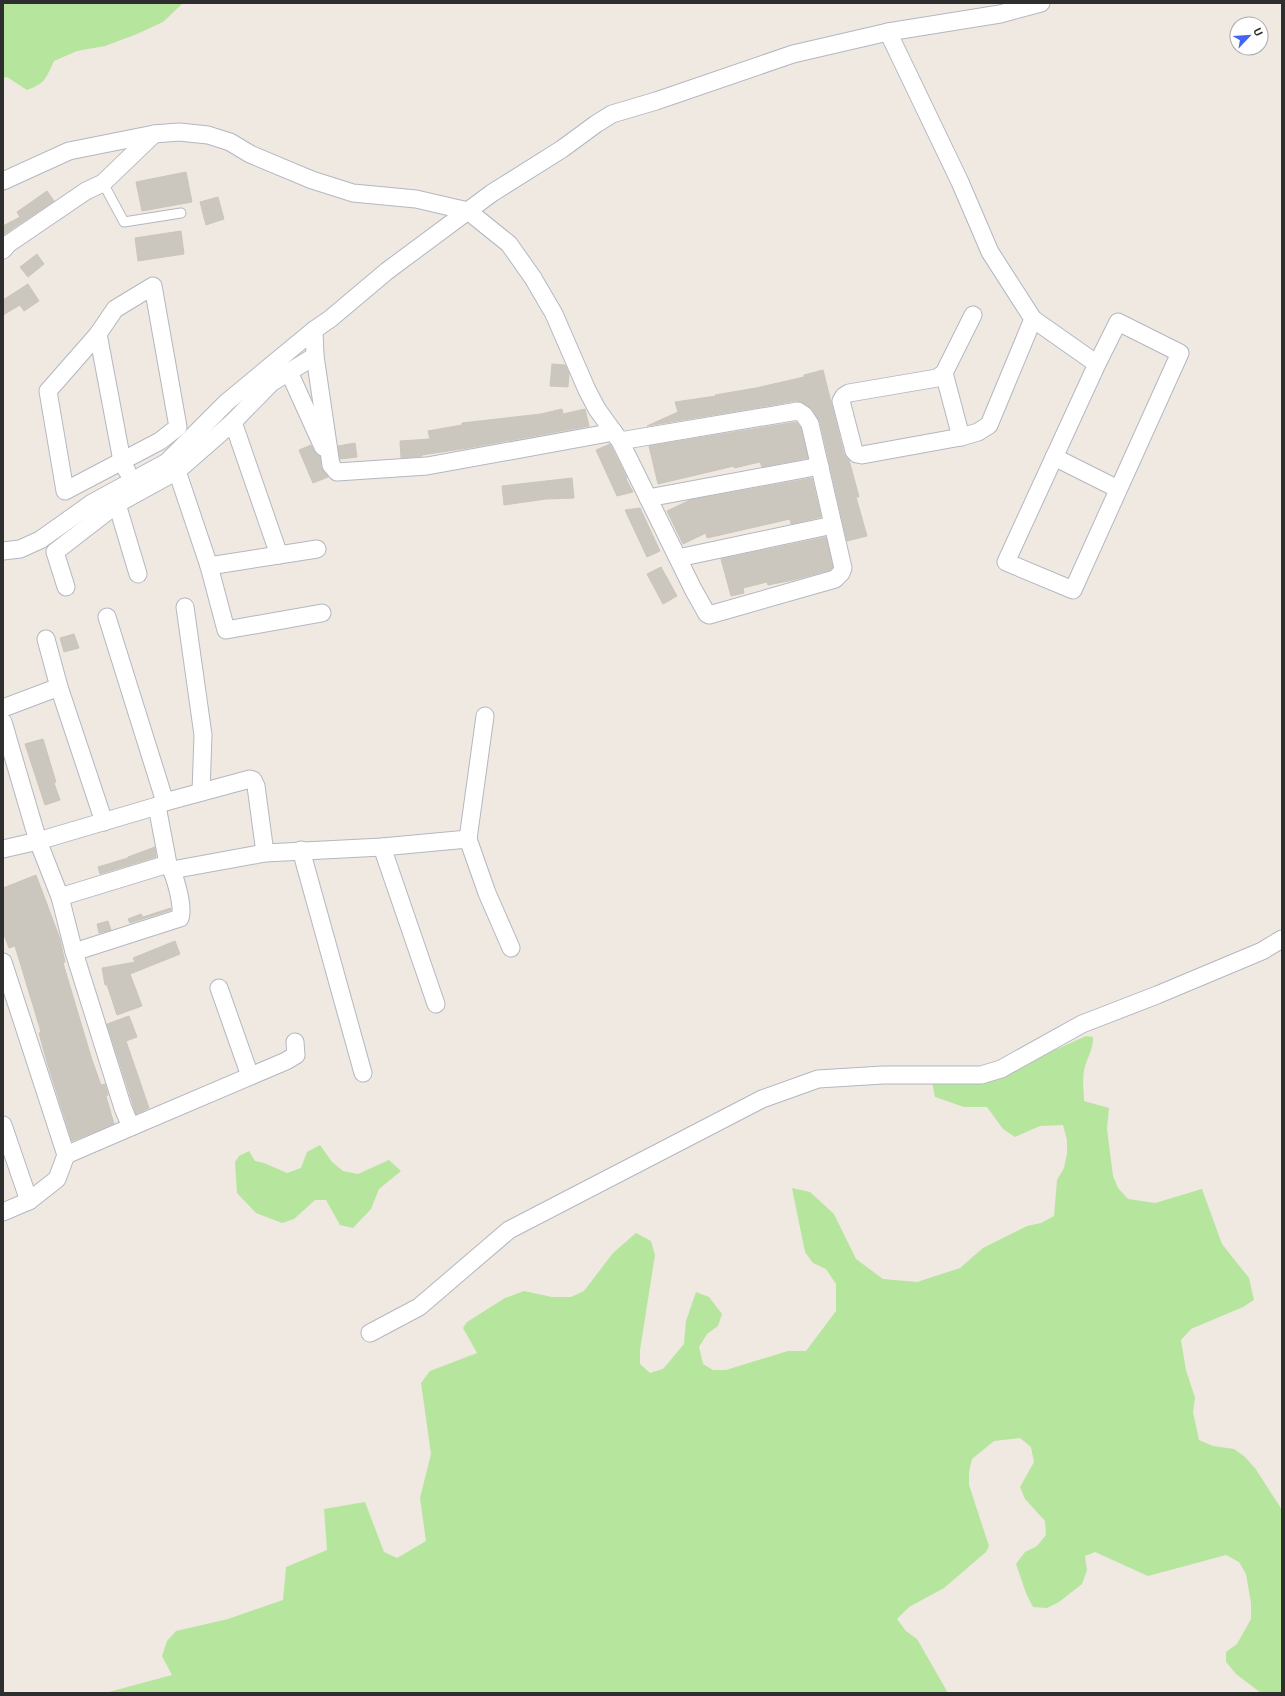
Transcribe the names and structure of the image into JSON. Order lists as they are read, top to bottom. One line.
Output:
{"north":"top right"}
